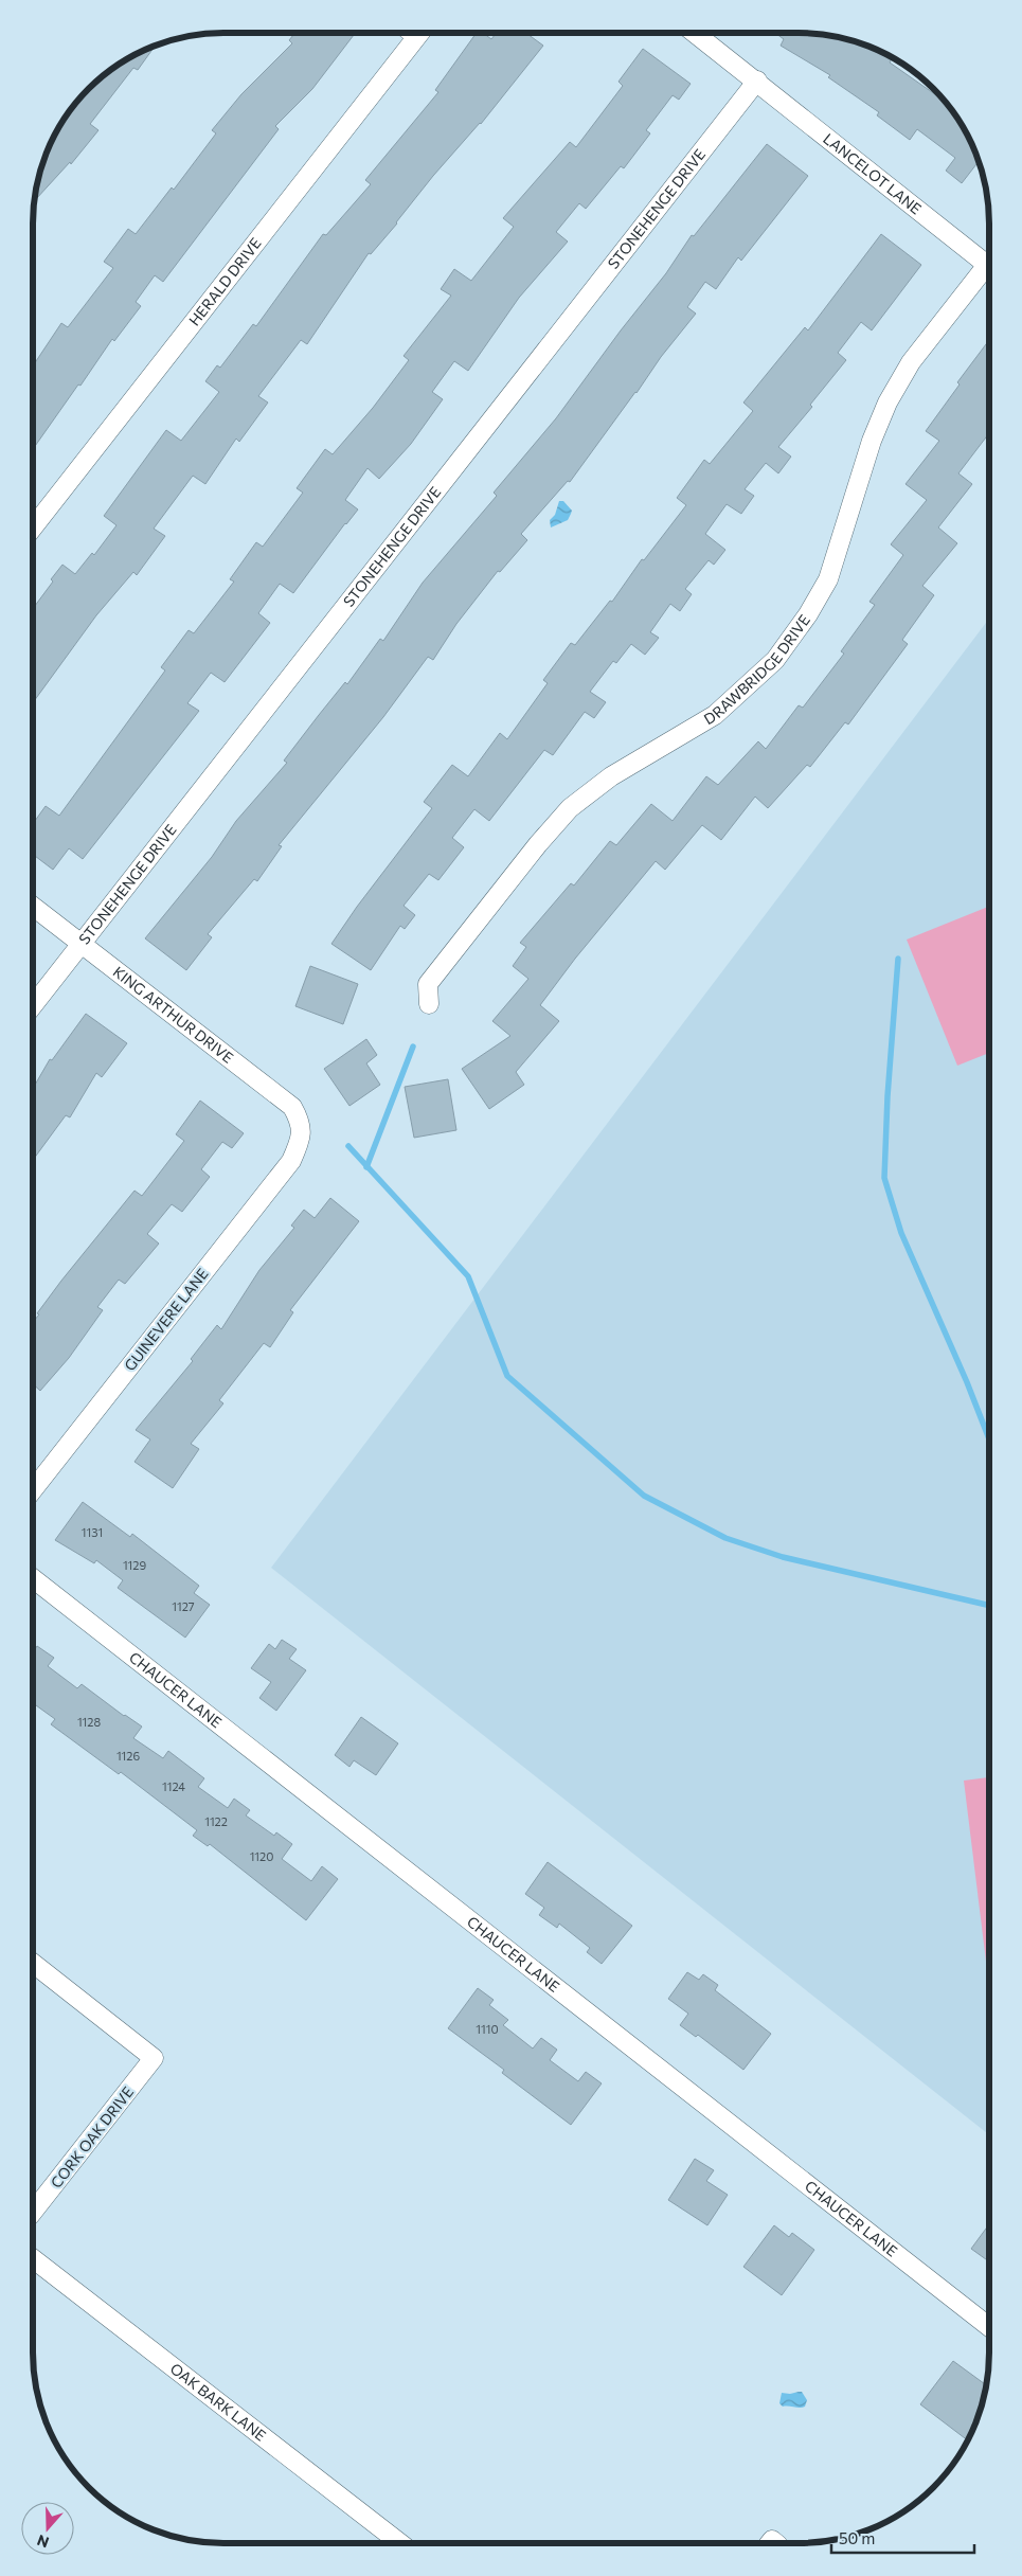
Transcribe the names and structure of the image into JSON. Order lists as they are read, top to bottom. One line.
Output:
{"streets":{"street":["LANCELOT LANE","STONEHENGE DRIVE","HERALD DRIVE","DRAWBRIDGE DRIVE","KING ARTHUR DRIVE","GUINEVERE LANE","CHAUCER LANE","CORK OAK DRIVE","OAK BARK LANE"]},"crossings":[["LANCELOT LANE","STONEHENGE DRIVE"],["LANCELOT LANE","DRAWBRIDGE DRIVE"],["STONEHENGE DRIVE","KING ARTHUR DRIVE"],["KING ARTHUR DRIVE","GUINEVERE LANE"]],"house_numbers":["1131","1129","1127","1128","1126","1124","1122","1120","1110"],"scale_bar":"50 m","north":"bottom"}
